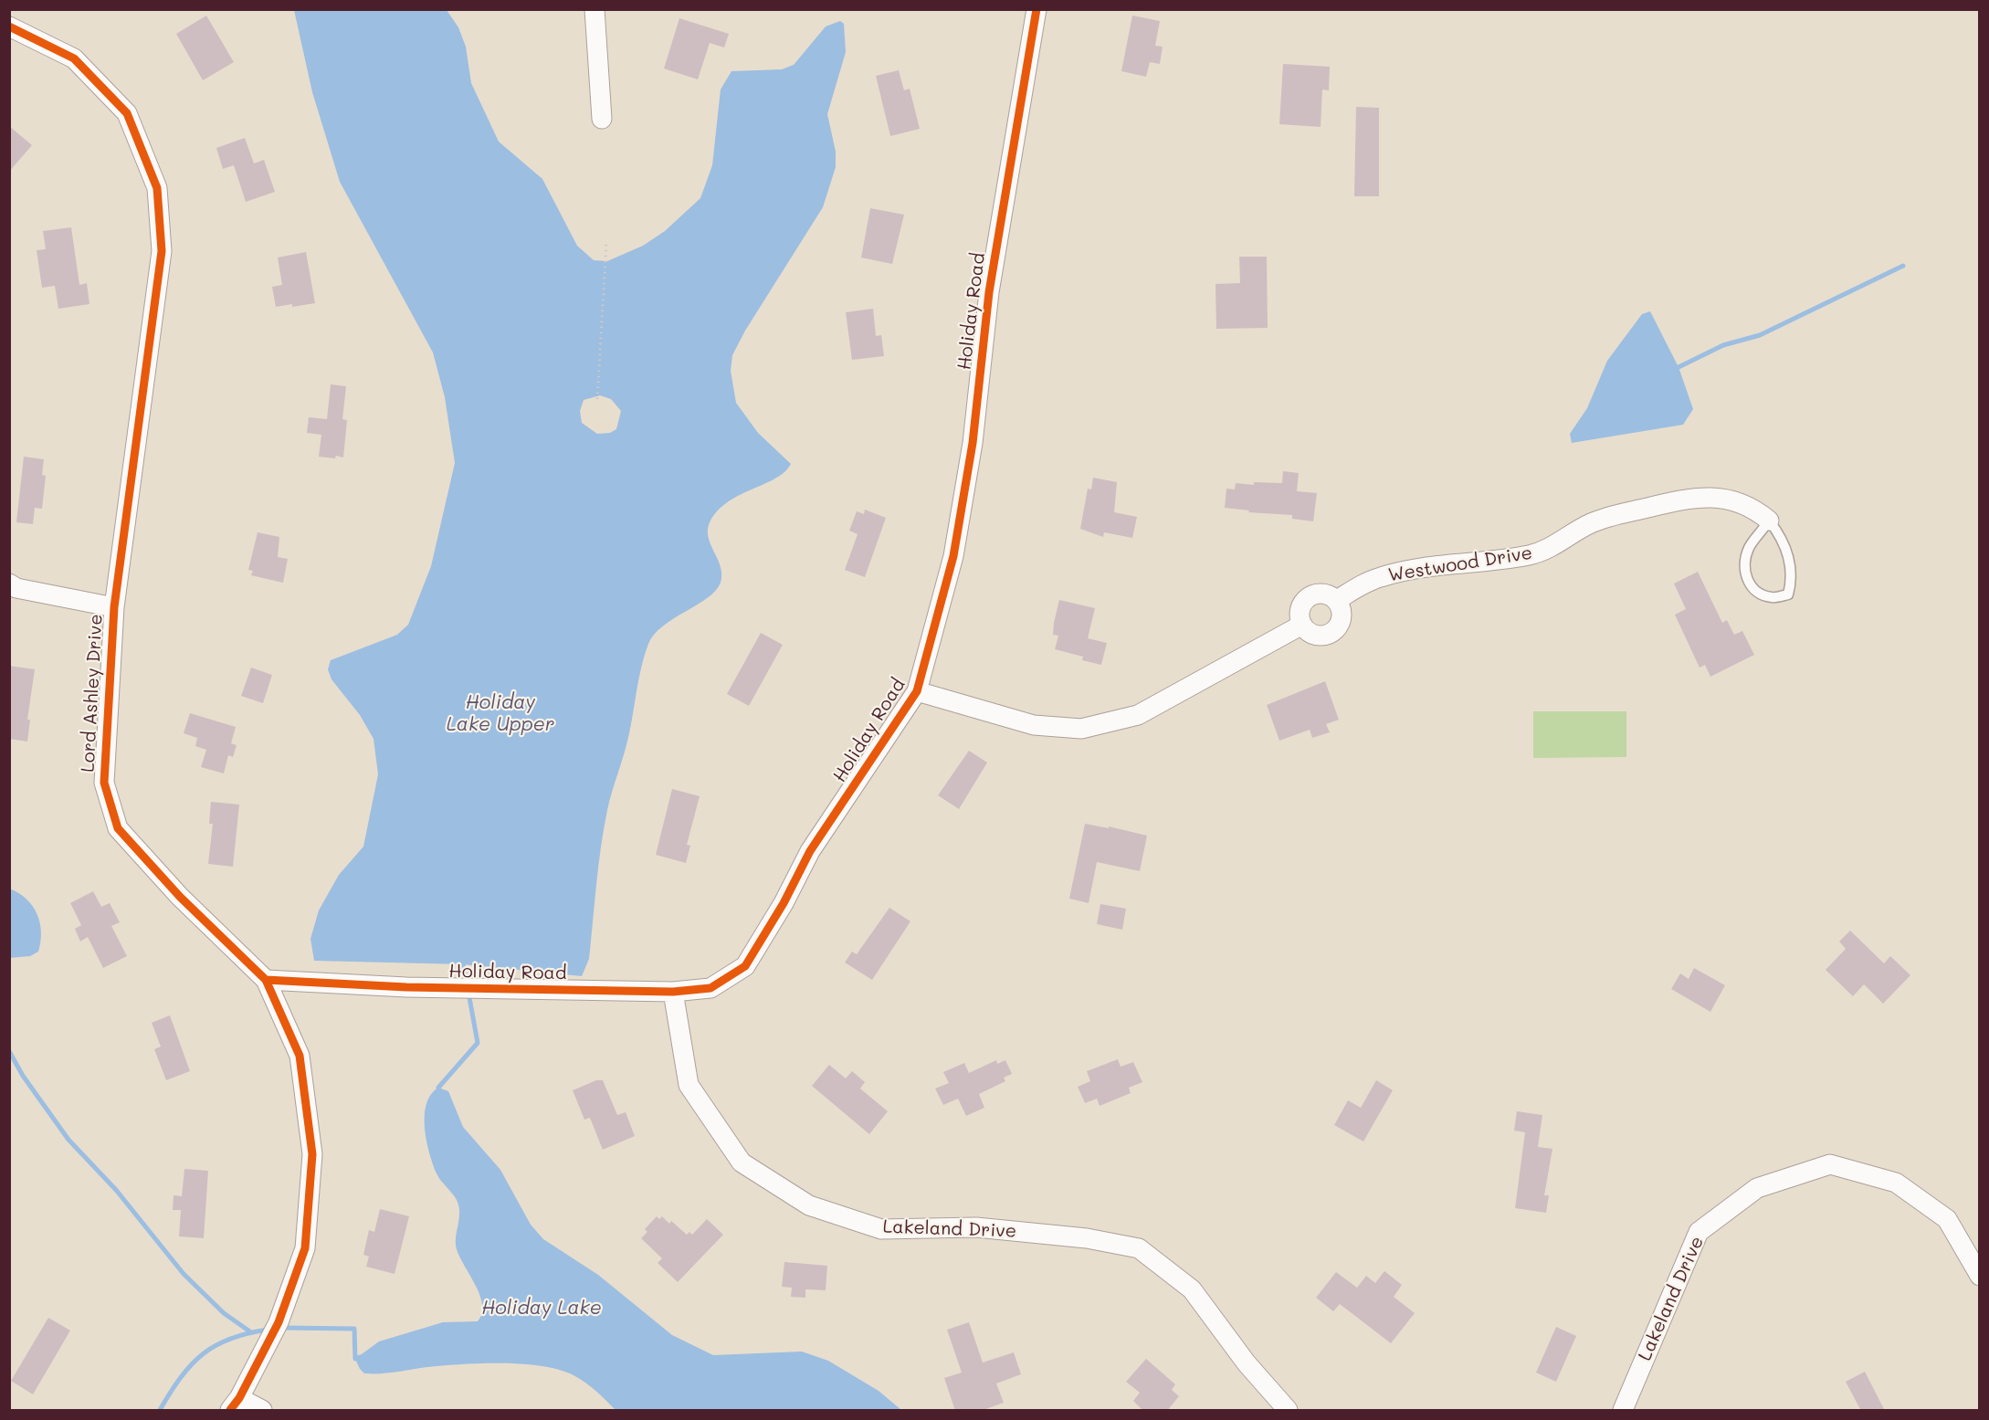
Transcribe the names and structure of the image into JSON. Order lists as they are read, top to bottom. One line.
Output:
{"streets":{"street":["Holiday Road","Westwood Drive","Lord Ashley Drive","Lakeland Drive"]},"crossings":[["Holiday Road","Lord Ashley Drive"],["Holiday Road","Lakeland Drive"]],"water":["Holiday Lake Upper","Holiday Lake"]}
